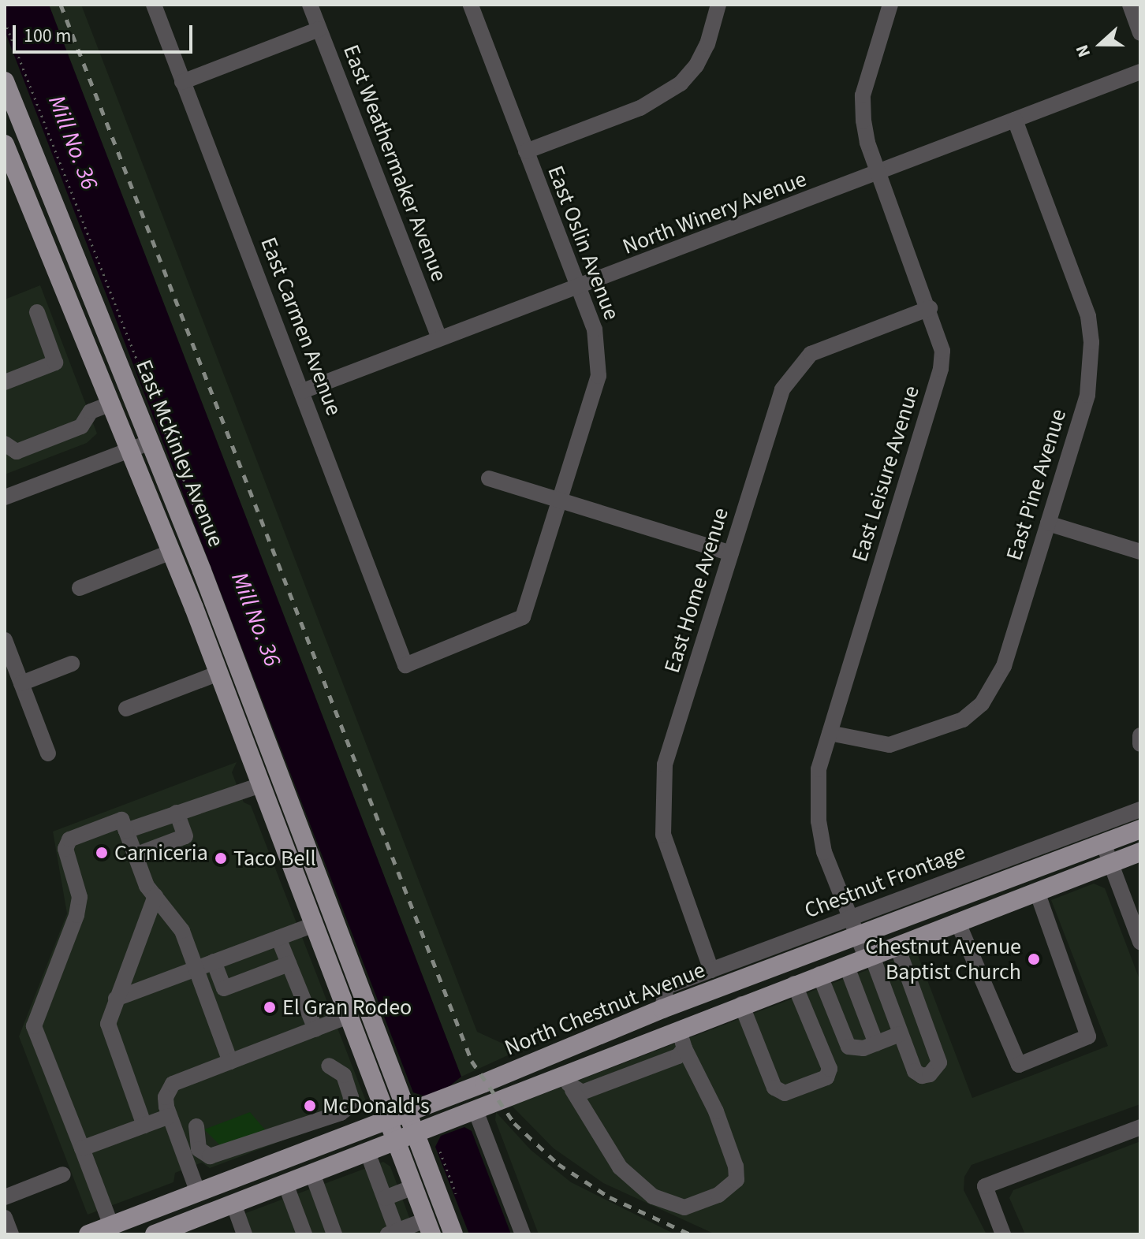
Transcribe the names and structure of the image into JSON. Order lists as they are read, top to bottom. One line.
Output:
{"streets":{"main road":["East McKinley Avenue","North Chestnut Avenue"],"street":["East Weathermaker Avenue","North Winery Avenue","East Oslin Avenue","East Carmen Avenue","East Leisure Avenue","East Pine Avenue","East Home Avenue","Chestnut Frontage"]},"crossings":[["East Weathermaker Avenue","North Winery Avenue"],["North Winery Avenue","East Oslin Avenue"],["North Winery Avenue","East Carmen Avenue"],["North Winery Avenue","East Leisure Avenue"],["North Winery Avenue","East Pine Avenue"],["East Oslin Avenue","East Carmen Avenue"],["East McKinley Avenue","North Chestnut Avenue"],["East Leisure Avenue","East Pine Avenue"],["East Leisure Avenue","East Home Avenue"],["East Leisure Avenue","Chestnut Frontage"],["East Leisure Avenue","North Chestnut Avenue"],["East Home Avenue","Chestnut Frontage"],["Chestnut Frontage","North Chestnut Avenue"]],"water":["Mill No. 36"],"places":["Carniceria","Taco Bell","Chestnut Avenue Baptist Church","El Gran Rodeo","McDonald's"],"scale_bar":"100 m","north":"left"}
